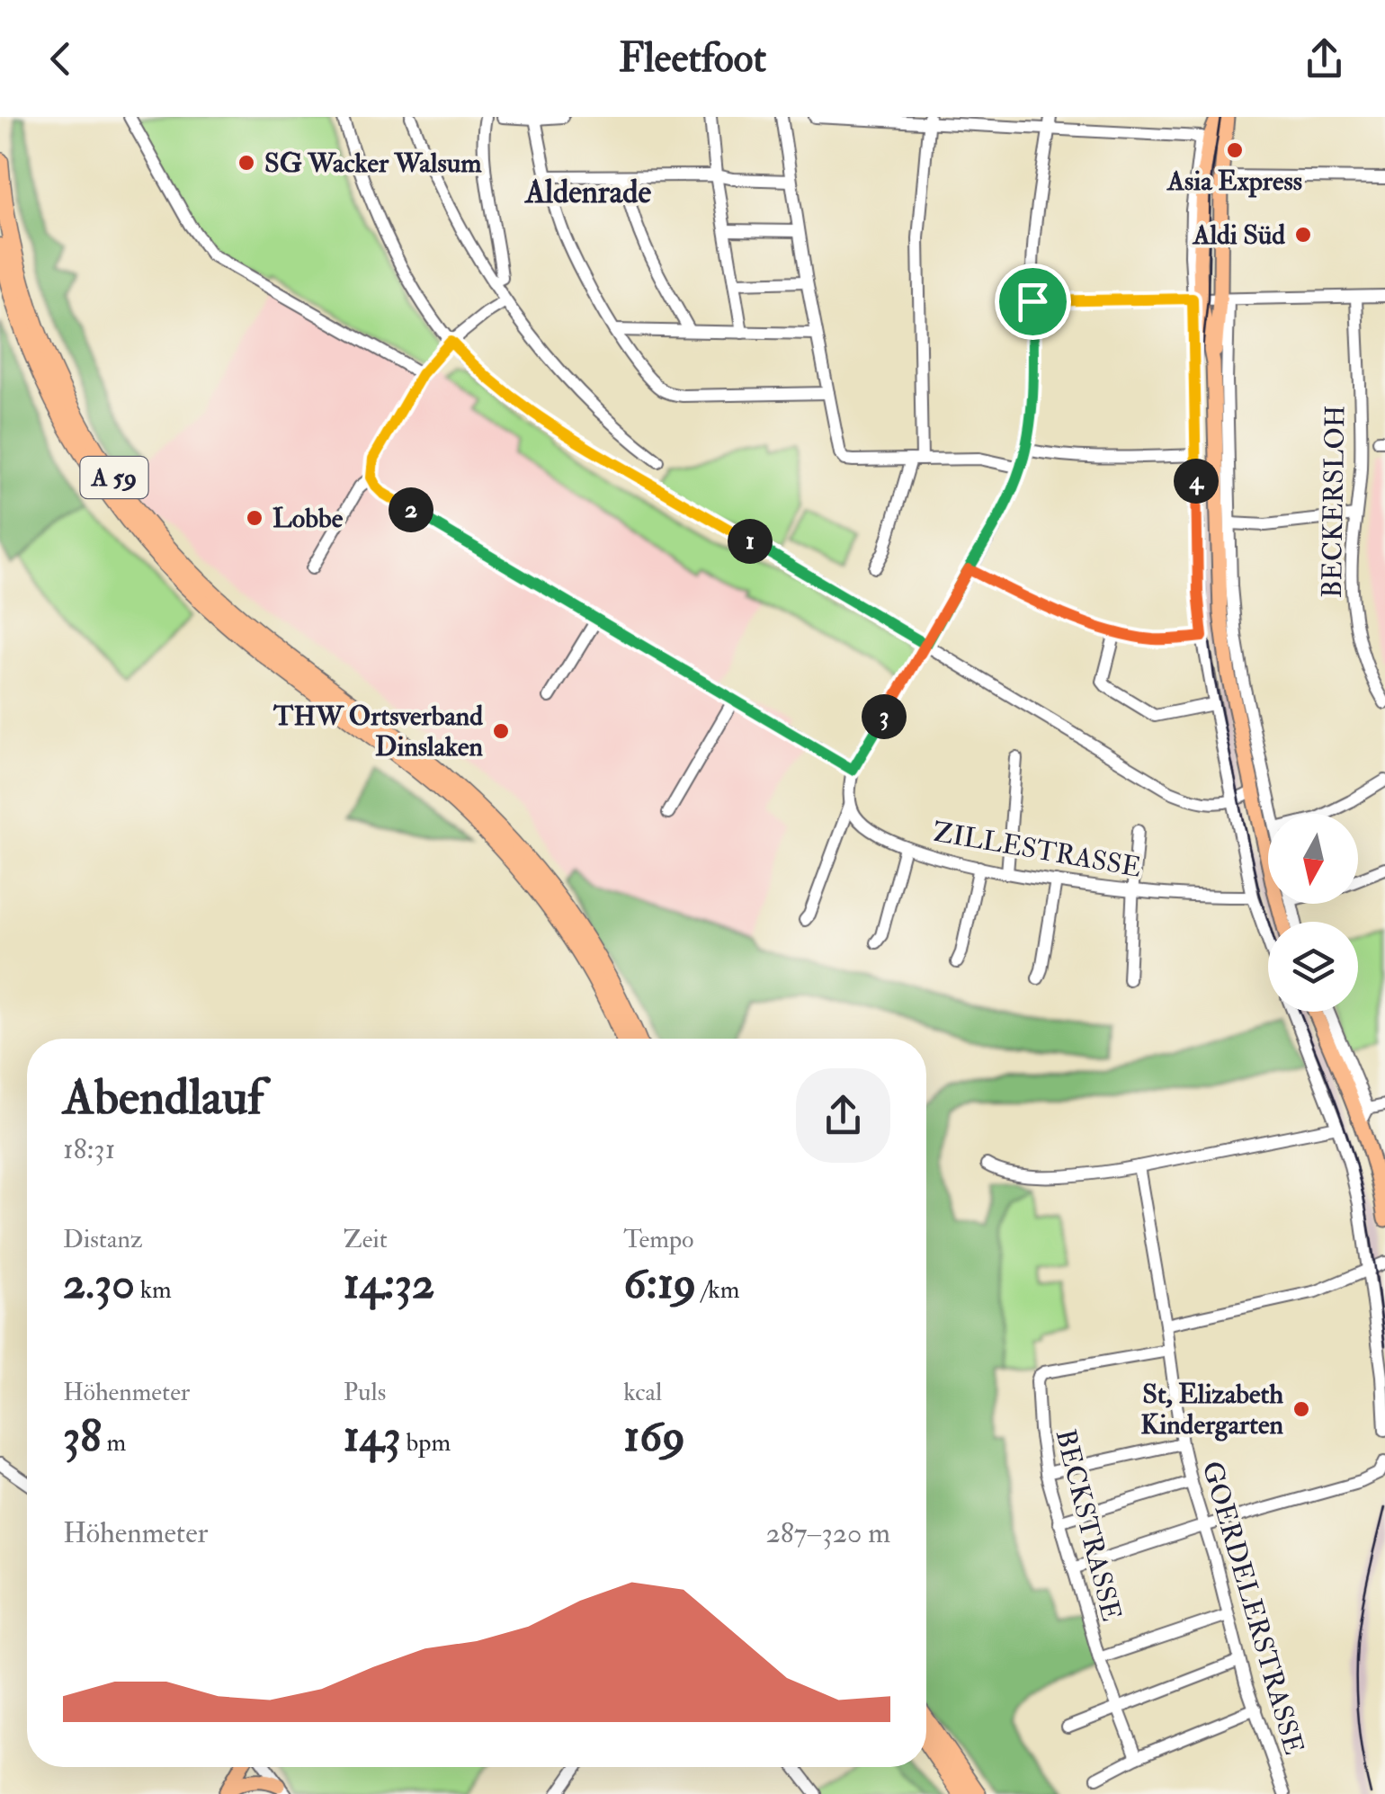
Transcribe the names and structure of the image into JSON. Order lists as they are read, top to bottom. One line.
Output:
{"streets":{"highway":["A 59"],"street":["BECKERSLOH","ZILLESTRASSE","BECKSTRASSE","GOERDELERSTRASSE"]},"crossings":[["BECKSTRASSE","GOERDELERSTRASSE"]],"districts":["Aldenrade"],"places":["Asia Express","SG Wacker Walsum","Aldi Süd","Lobbe","THW Ortsverband Dinslaken","St, Elizabeth Kindergarten"],"north":"bottom","page":{"header":"Fleetfoot","pins":["4","2","1","3"],"heading":["Abendlauf","18:31"],"stats":[["Distanz","2.30 km"],["Zeit","14:32"],["Tempo","6:19 /km"],["Höhenmeter","38 m"],["Puls","143 bpm"],["kcal","169"]],"chart":["Höhenmeter","287–320 m"]}}
